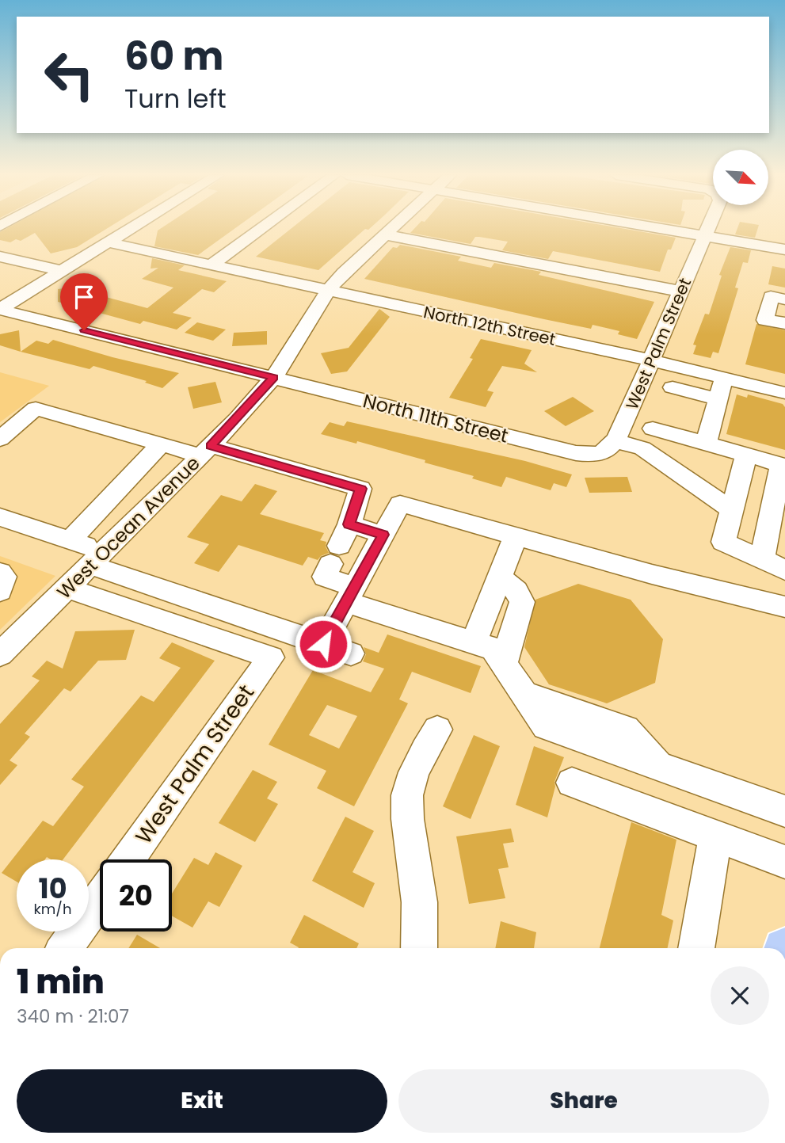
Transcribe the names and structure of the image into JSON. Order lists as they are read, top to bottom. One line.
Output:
{"streets":{"street":["North 12th Street","West Palm Street","North 11th Street","West Ocean Avenue"]},"crossings":[["North 12th Street","West Palm Street"],["North 12th Street","West Ocean Avenue"],["West Palm Street","North 11th Street"],["West Palm Street","West Ocean Avenue"],["North 11th Street","West Ocean Avenue"]],"north":"bottom right","page":{"turn":["60 m","Turn left"],"speed":"10 km/h","limit":"20","heading":["1 min","340 m · 21:07"],"buttons":["Exit","Share"]}}
